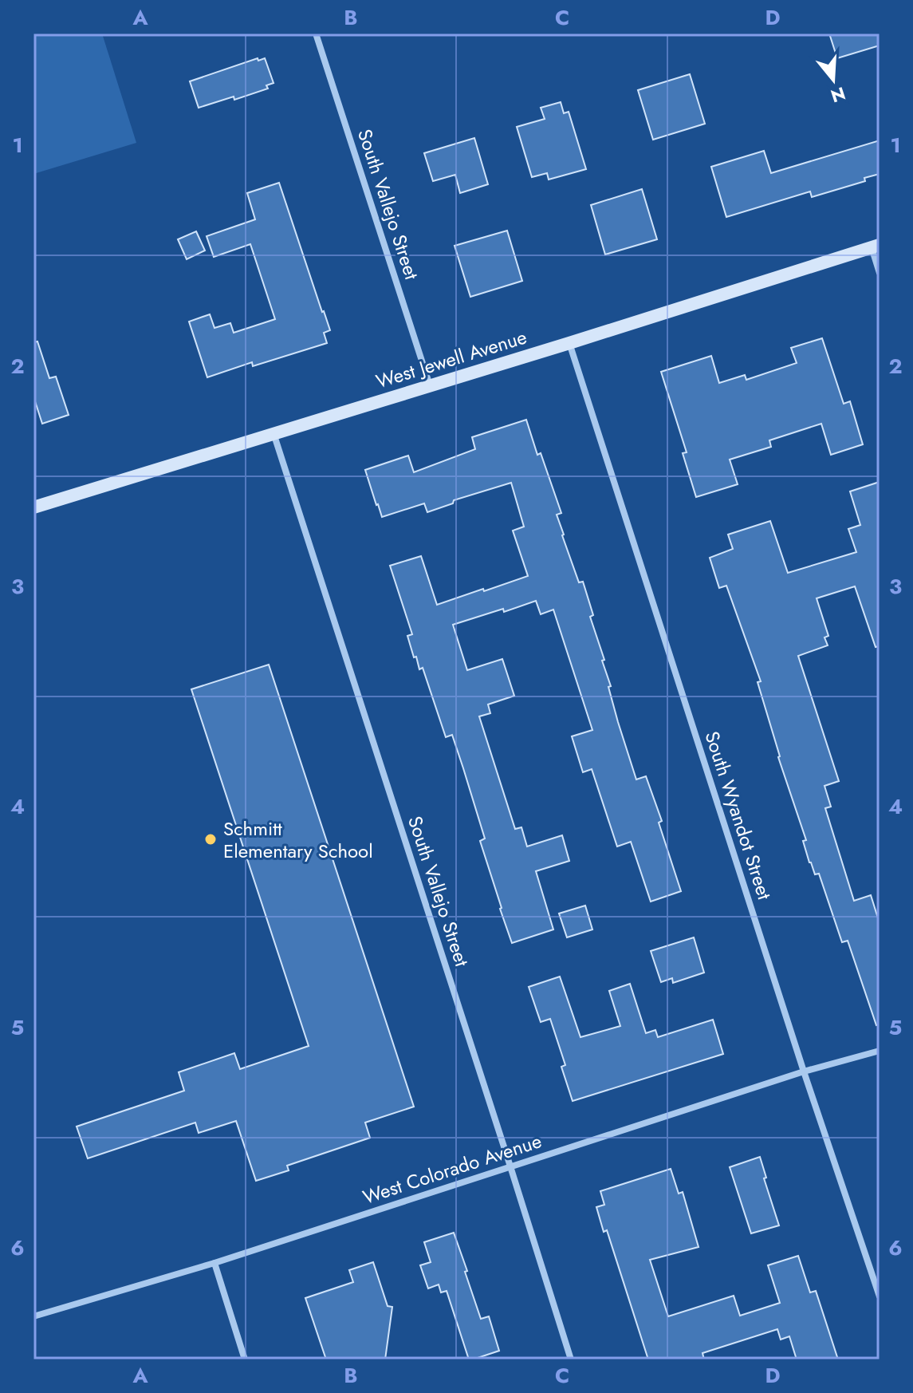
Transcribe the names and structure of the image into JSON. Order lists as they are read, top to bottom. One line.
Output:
{"streets":{"street":["South Vallejo Street","West Jewell Avenue","South Wyandot Street","West Colorado Avenue"]},"crossings":[["South Vallejo Street","West Jewell Avenue"],["South Vallejo Street","West Colorado Avenue"],["West Jewell Avenue","South Wyandot Street"],["South Wyandot Street","West Colorado Avenue"]],"places":["Schmitt Elementary School"],"north":"bottom","grid":{"columns":["A","B","C","D"],"rows":["1","2","3","4","5","6"]}}
